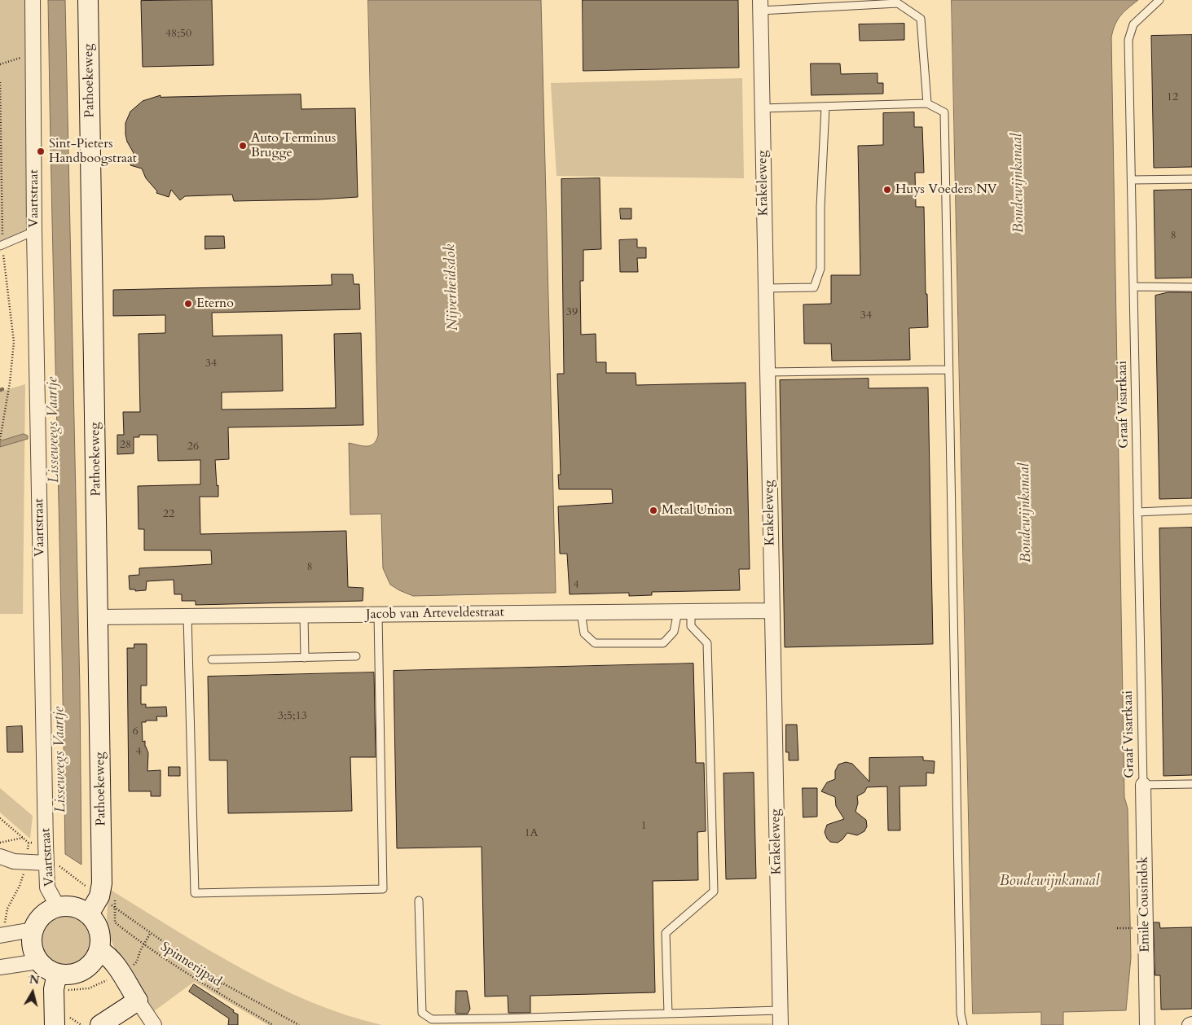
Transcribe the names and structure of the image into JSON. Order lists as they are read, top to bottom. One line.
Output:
{"streets":{"main road":["Pathoekeweg"],"street":["Krakeleweg","Vaartstraat","Jacob van Arteveldestraat","Emile Cousindok"],"lane":["Graaf Visartkaai"],"path":["Spinnerijpad"]},"crossings":[["Pathoekeweg","Vaartstraat"],["Pathoekeweg","Jacob van Arteveldestraat"],["Krakeleweg","Jacob van Arteveldestraat"],["Graaf Visartkaai","Emile Cousindok"]],"water":["Boudewijnkanaal","Nijverheidsdok","Lisseweegs Vaartje"],"places":["Auto Terminus Brugge","Sint-Pieters Handboogstraat","Huys Voeders NV","Eterno","Metal Union"],"house_numbers":["48;50","12","8","39","34","34","28","26","22","8","4","3;5;13","6","4","1","1A"],"north":"top"}
